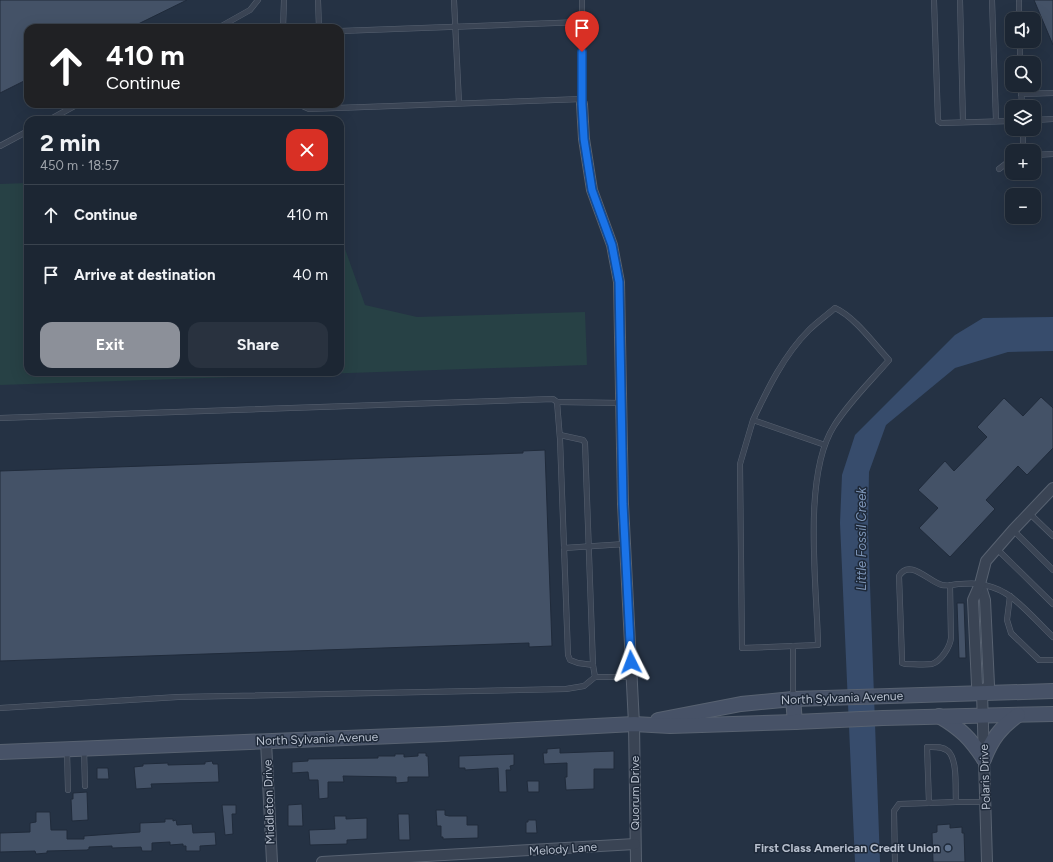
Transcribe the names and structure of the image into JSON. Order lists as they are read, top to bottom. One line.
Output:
{"streets":{"street":["North Sylvania Avenue","Polaris Drive","Quorum Drive","Middleton Drive","Melody Lane"]},"crossings":[["North Sylvania Avenue","Polaris Drive"],["North Sylvania Avenue","Quorum Drive"],["North Sylvania Avenue","Middleton Drive"],["Quorum Drive","Melody Lane"]],"water":["Little Fossil Creek"],"places":["First Class American Credit Union"],"page":{"map_buttons":["+","−"],"turn":["410 m","Continue"],"heading":["2 min","450 m · 18:57"],"list":[{"name":"Continue","value":"410 m"},{"name":"Arrive at destination","value":"40 m"}],"buttons":["Exit","Share"]}}
